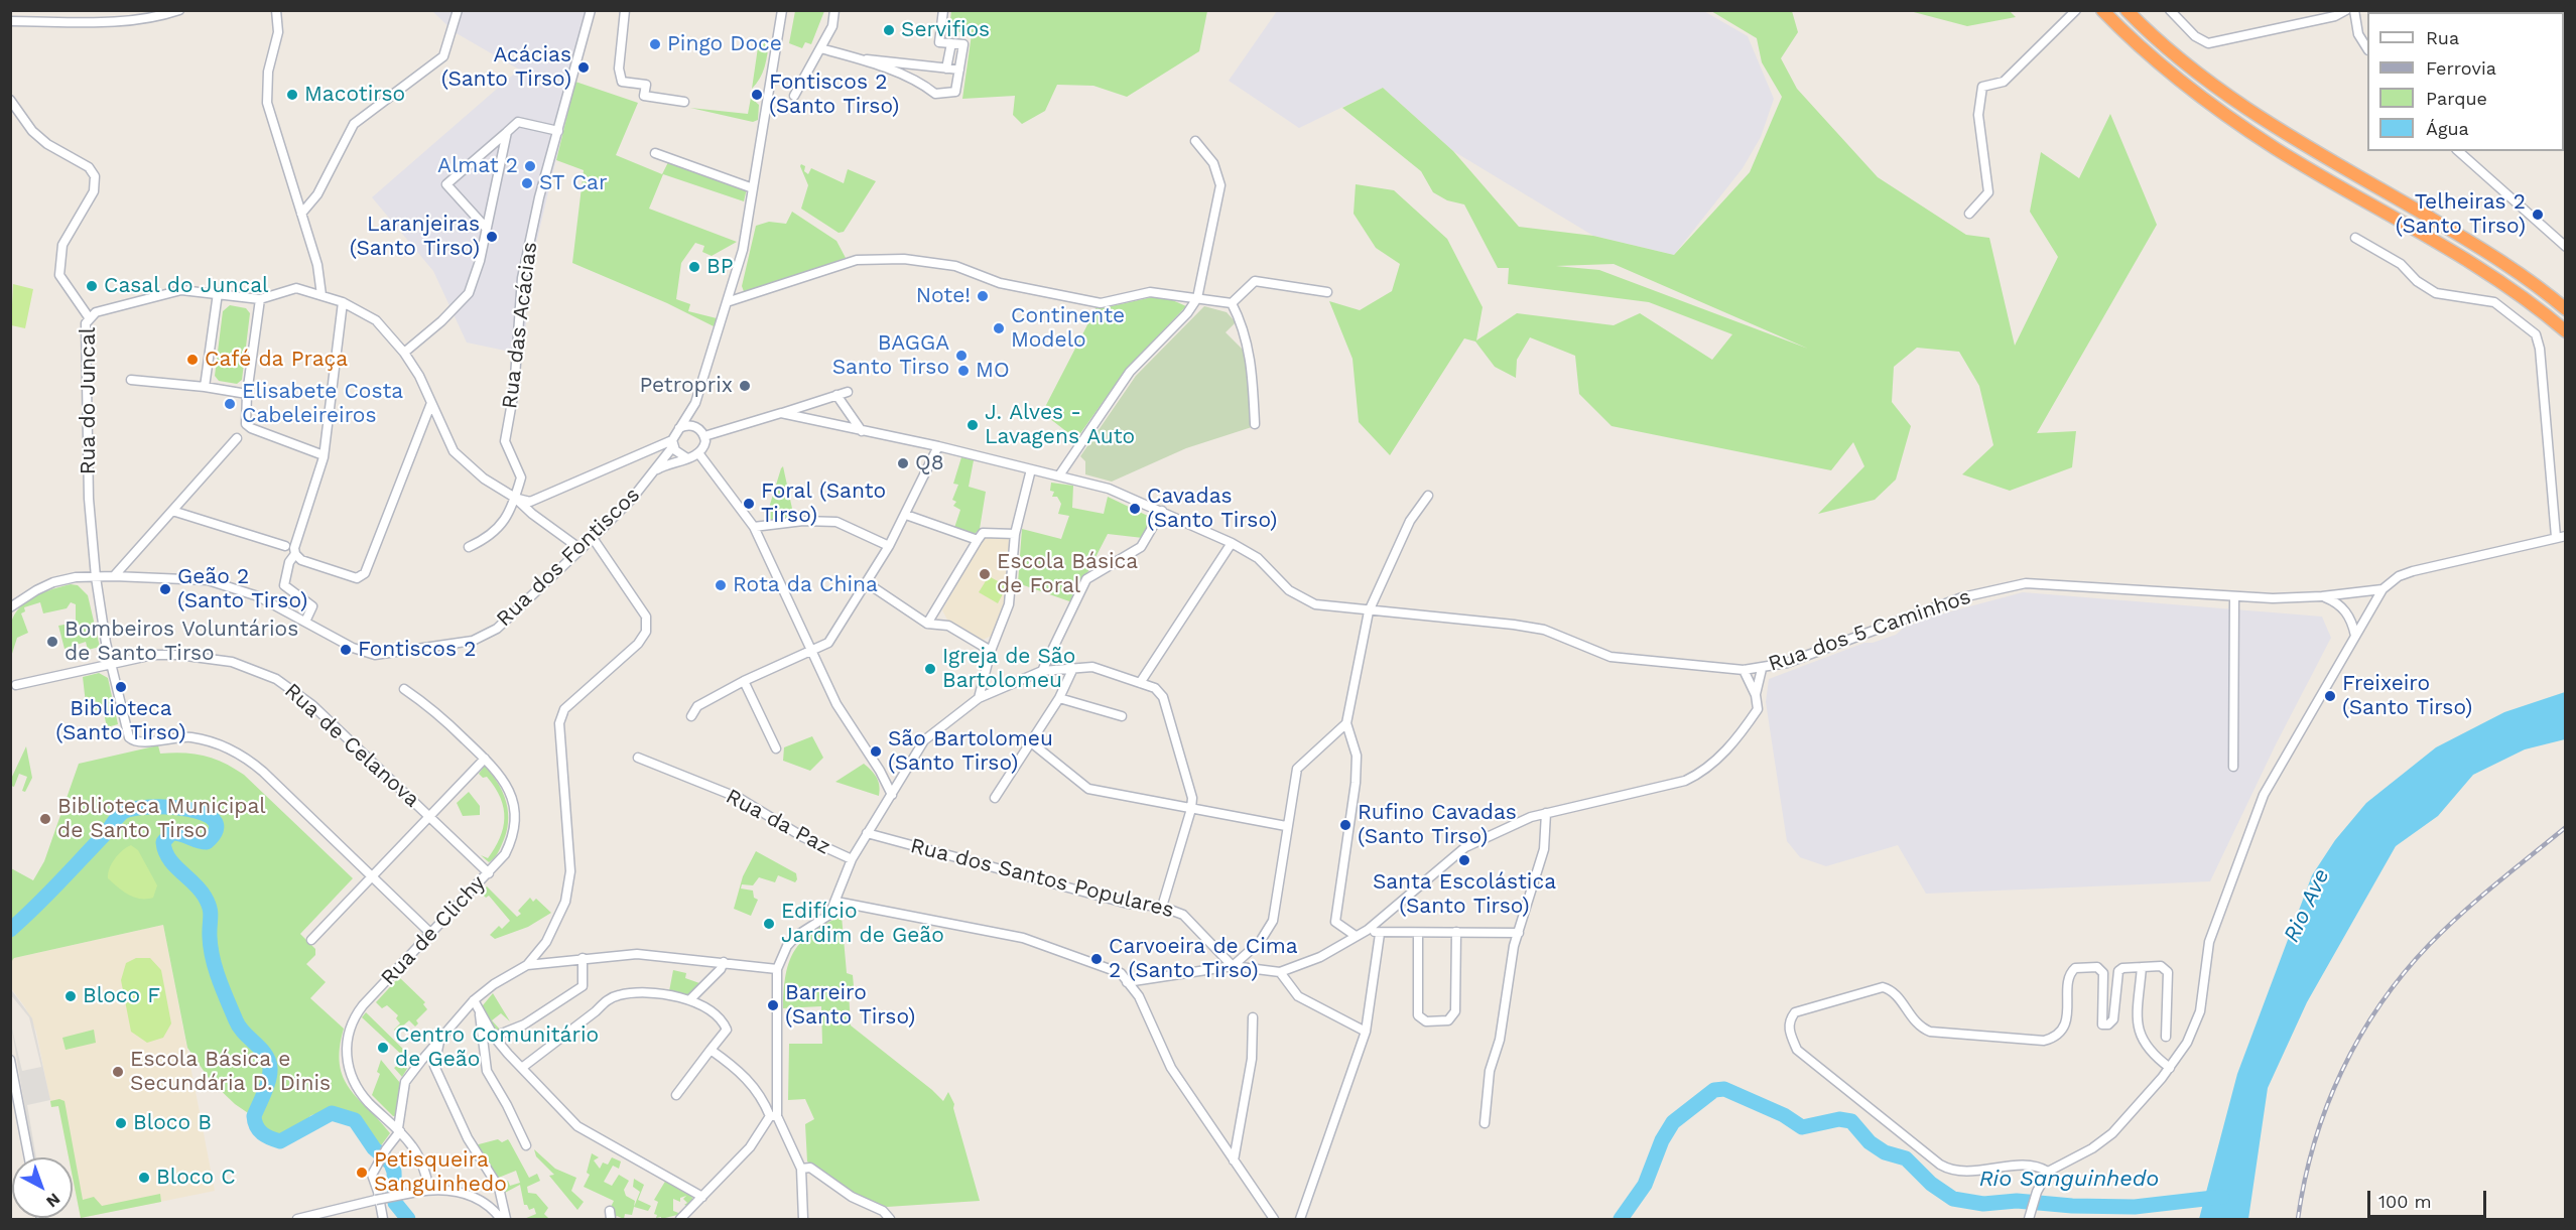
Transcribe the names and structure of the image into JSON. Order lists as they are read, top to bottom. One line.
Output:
{"streets":{"street":["Rua das Acácias","Rua do Juncal","Rua dos Fontiscos","Rua dos 5 Caminhos","Rua de Celanova","Rua da Paz","Rua dos Santos Populares","Rua de Clichy"]},"crossings":[["Rua do Juncal","Rua dos Fontiscos"],["Rua do Juncal","Rua de Celanova"],["Rua de Celanova","Rua de Clichy"]],"water":["Rio Ave","Rio Sanguinhedo"],"places":["Servifios","Pingo Doce","Acácias (Santo Tirso)","Macotirso","Fontiscos 2 (Santo Tirso)","Almat 2","ST Car","Telheiras 2 (Santo Tirso)","Laranjeiras (Santo Tirso)","BP","Casal do Juncal","Note!","Continente Modelo","BAGGA Santo Tirso","Café da Praça","MO","Petroprix","Elisabete Costa Cabeleireiros","J. Alves - Lavagens Auto","Q8","Foral (Santo Tirso)","Cavadas (Santo Tirso)","Escola Básica de Foral","Rota da China","Geão 2 (Santo Tirso)","Bombeiros Voluntários de Santo Tirso","Fontiscos 2","Igreja de São Bartolomeu","Biblioteca (Santo Tirso)","Freixeiro (Santo Tirso)","São Bartolomeu (Santo Tirso)","Biblioteca Municipal de Santo Tirso","Rufino Cavadas (Santo Tirso)","Santa Escolástica (Santo Tirso)","Edifício Jardim de Geão","Carvoeira de Cima 2 (Santo Tirso)","Bloco F","Barreiro (Santo Tirso)","Centro Comunitário de Geão","Escola Básica e Secundária D. Dinis","Bloco B","Petisqueira Sanguinhedo","Bloco C"],"legend":["Rua","Ferrovia","Parque","Água"],"scale_bar":"100 m","north":"bottom right"}
